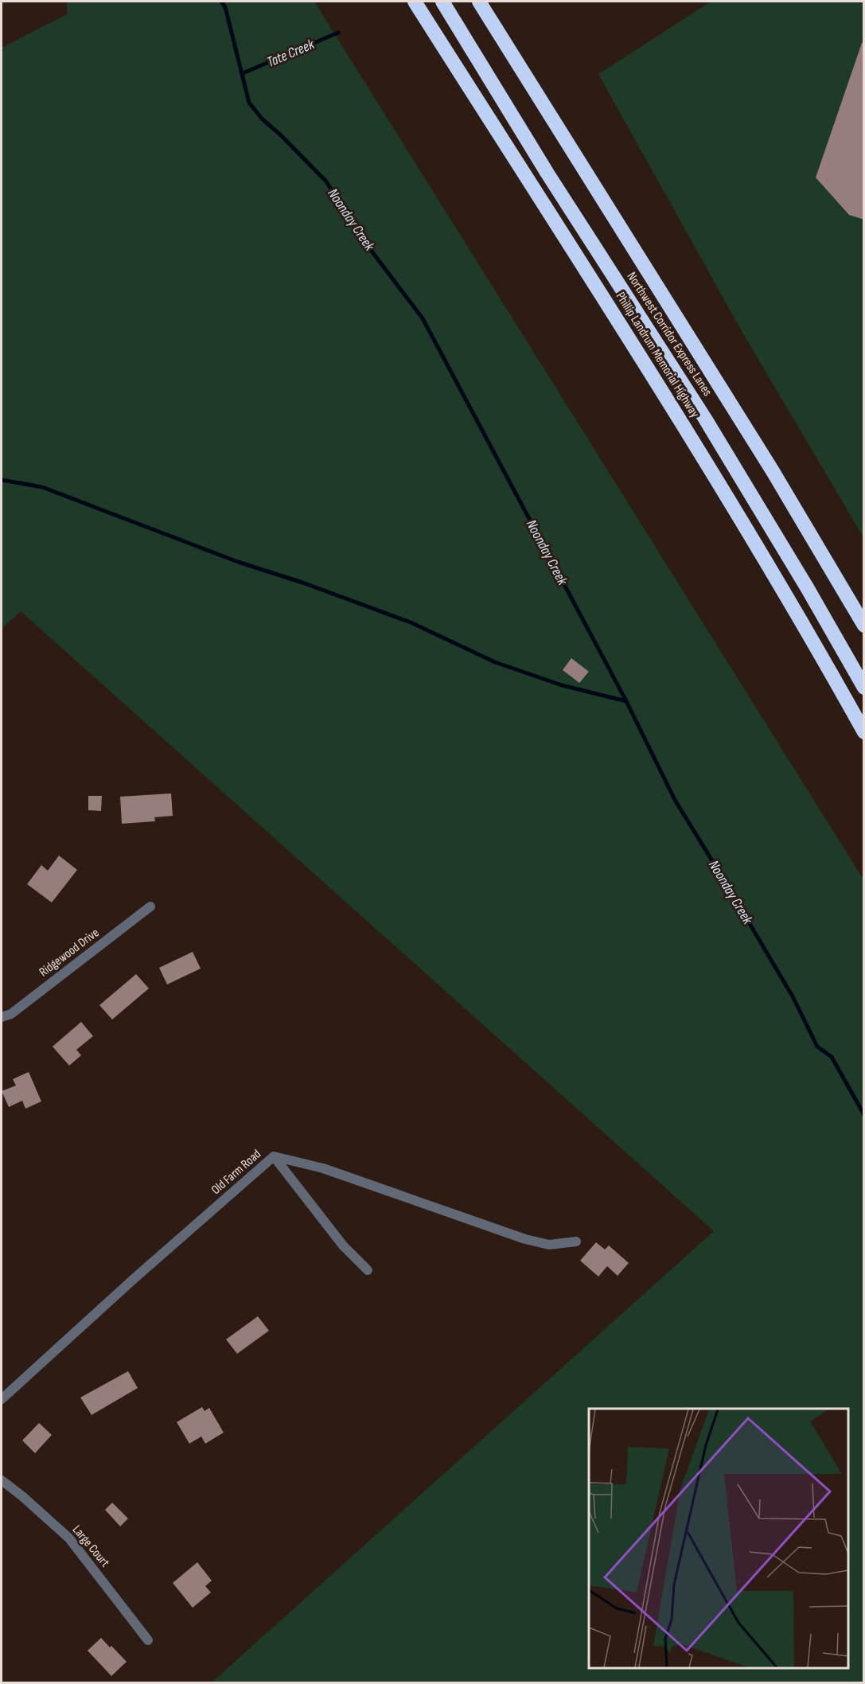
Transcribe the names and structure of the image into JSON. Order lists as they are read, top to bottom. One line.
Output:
{"streets":{"highway":["Northwest Corridor Express Lanes","Phillip Landrum Memorial Highway"],"street":["Ridgewood Drive","Old Farm Road","Large Court"]},"water":["Tate Creek","Noonday Creek"]}
